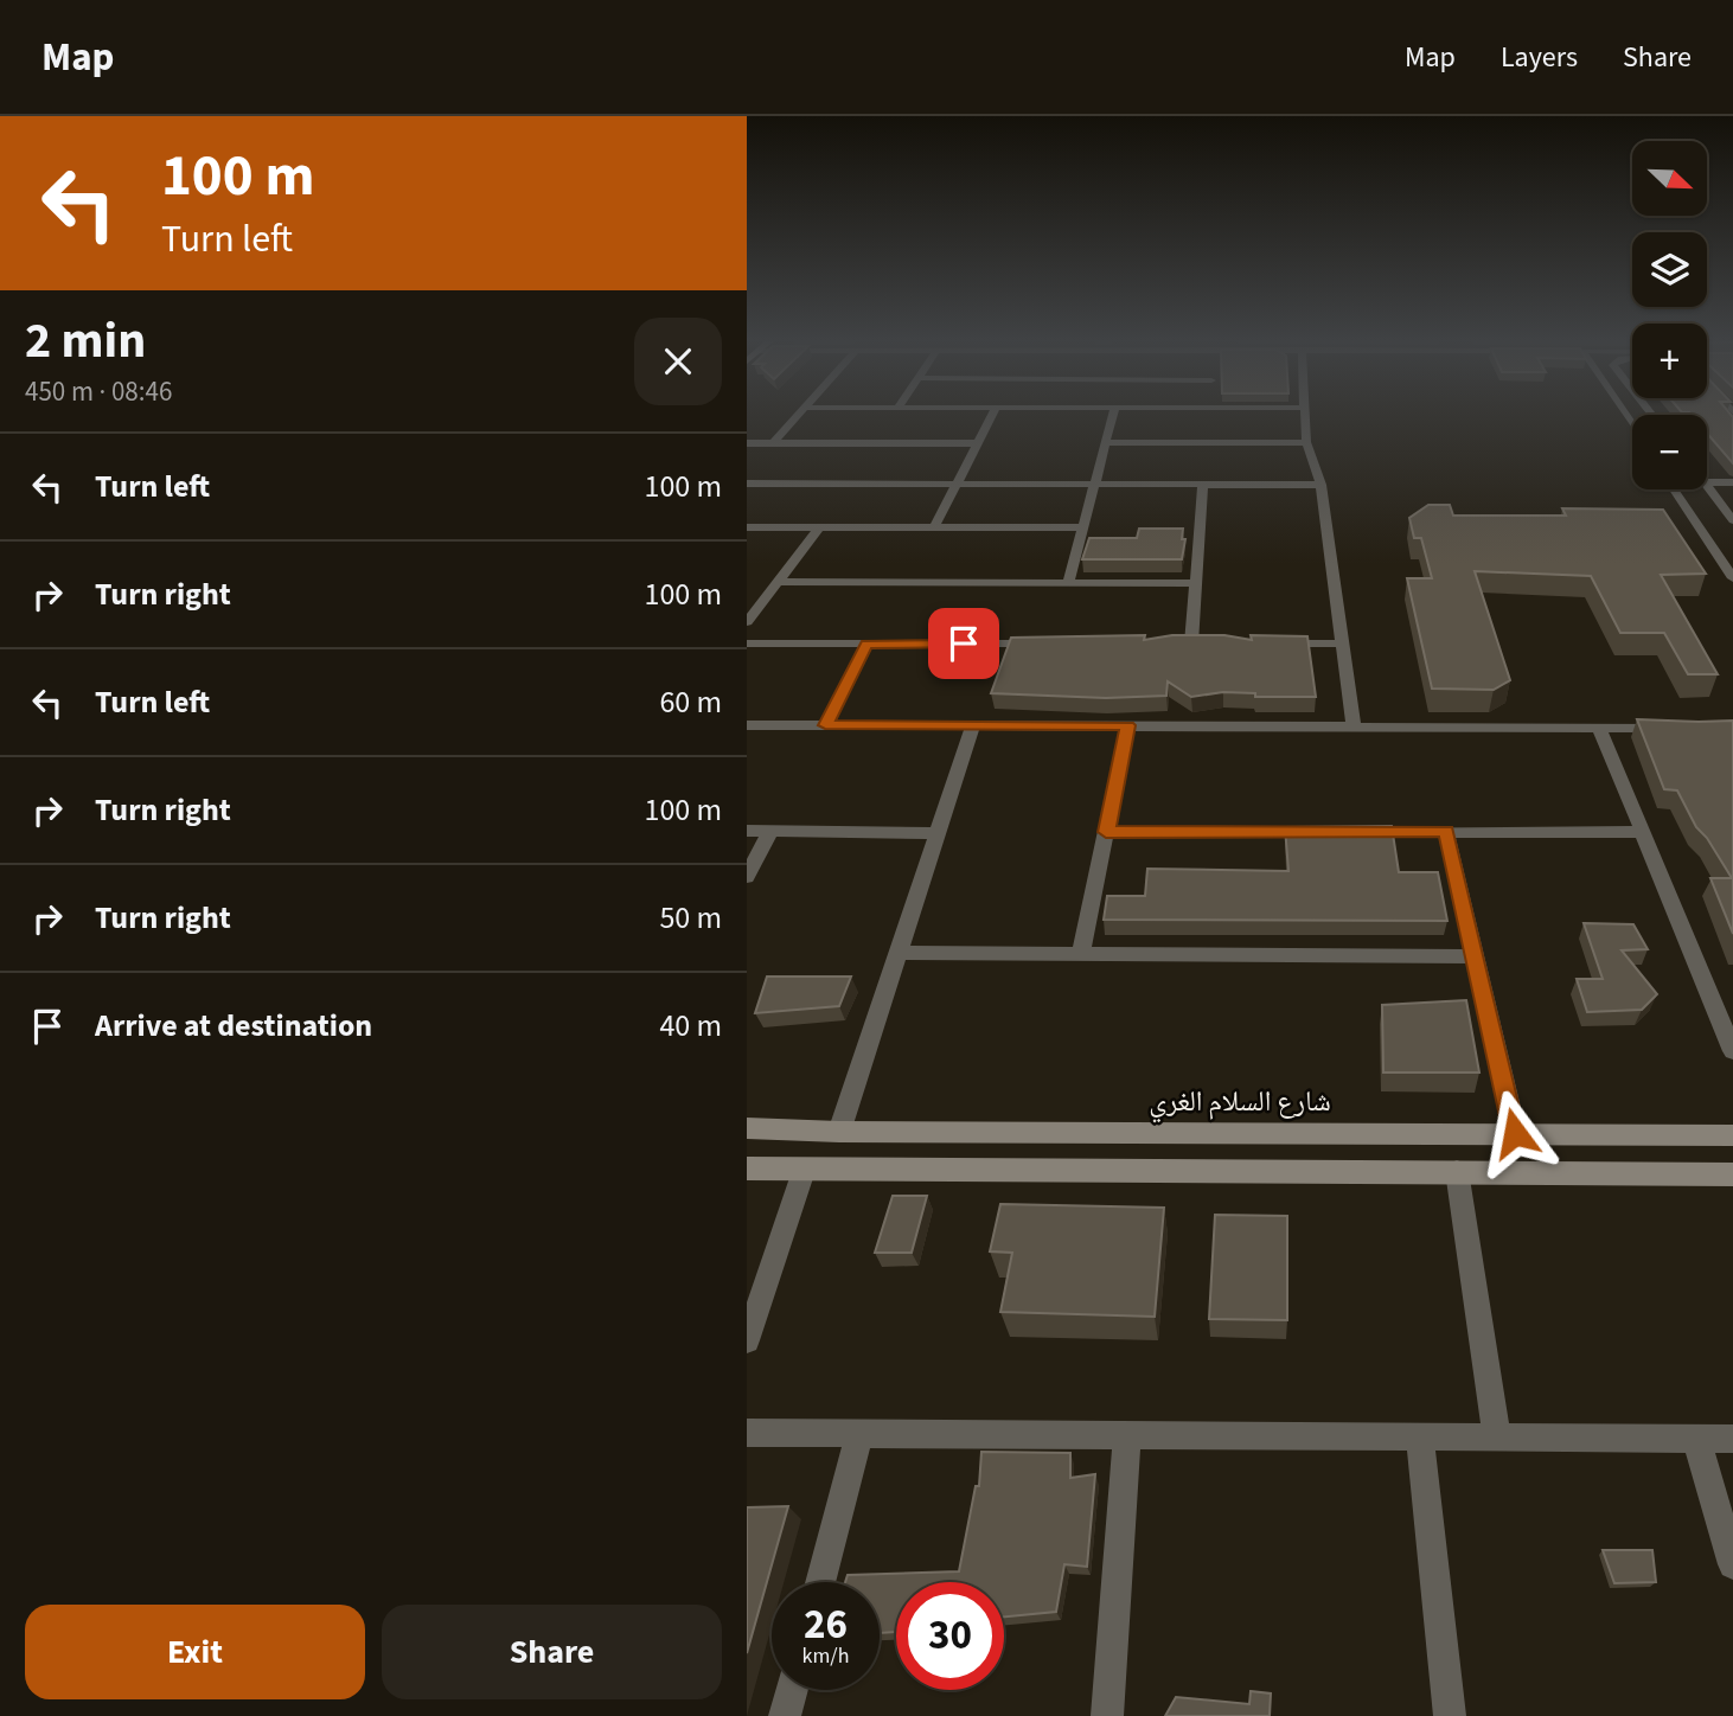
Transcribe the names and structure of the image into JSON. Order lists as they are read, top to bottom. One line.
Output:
{"streets":{"main road":["شارع السلام الغري"]},"north":"bottom right","page":{"header":"Map","nav":["Map","Layers","Share"],"turn":["100 m","Turn left"],"map_buttons":["+","−"],"heading":["2 min","450 m · 08:46"],"list":[{"name":"Turn left","value":"100 m"},{"name":"Turn right","value":"100 m"},{"name":"Turn left","value":"60 m"},{"name":"Turn right","value":"100 m"},{"name":"Turn right","value":"50 m"},{"name":"Arrive at destination","value":"40 m"}],"speed":"26 km/h","limit":"30","buttons":["Exit","Share"]}}
